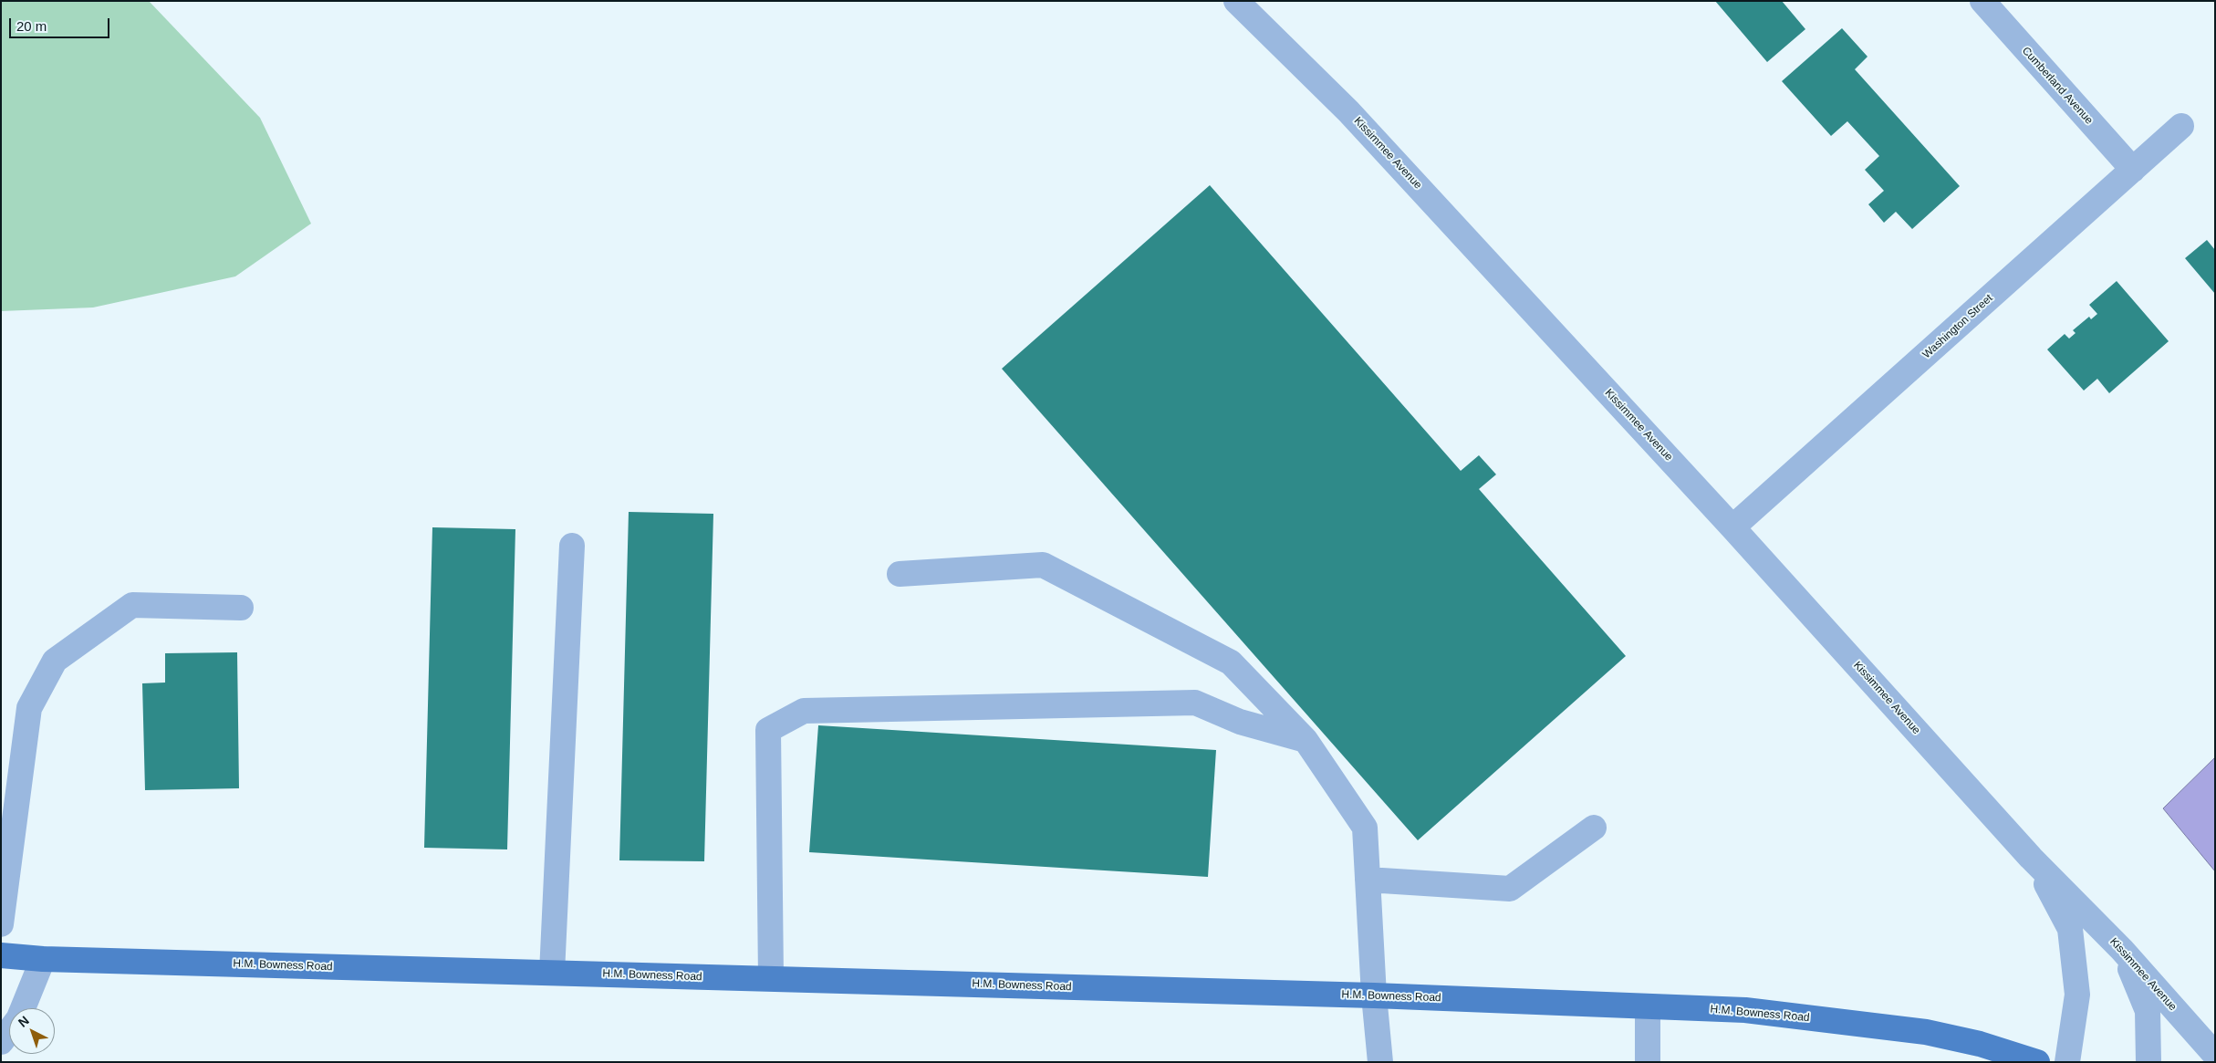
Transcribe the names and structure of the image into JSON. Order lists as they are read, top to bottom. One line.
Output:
{"streets":{"main road":["H.M. Bowness Road"],"street":["Cumberland Avenue","Kissimmee Avenue","Washington Street"]},"crossings":[["Cumberland Avenue","Washington Street"],["Kissimmee Avenue","Washington Street"]],"scale_bar":"20 m","north":"top left"}
